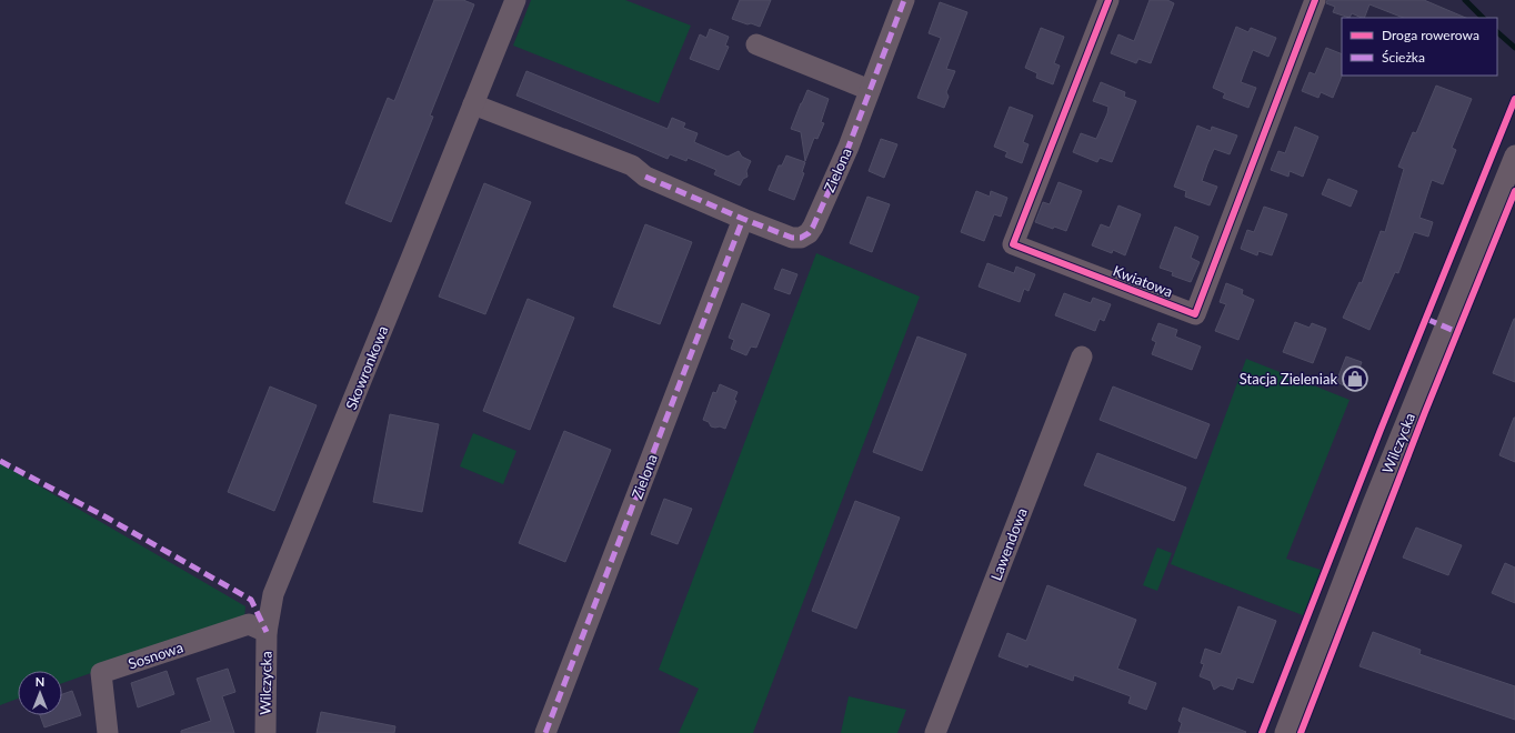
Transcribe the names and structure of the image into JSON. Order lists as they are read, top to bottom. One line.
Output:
{"streets":{"street":["Zielona","Kwiatowa","Skowronkowa","Wilczycka","Lawendowa","Sosnowa"]},"crossings":[["Zielona","Skowronkowa"],["Skowronkowa","Wilczycka"],["Skowronkowa","Sosnowa"],["Wilczycka","Sosnowa"]],"places":{"shop":["Stacja Zieleniak"]},"legend":["Droga rowerowa","Ścieżka"],"north":"top"}
